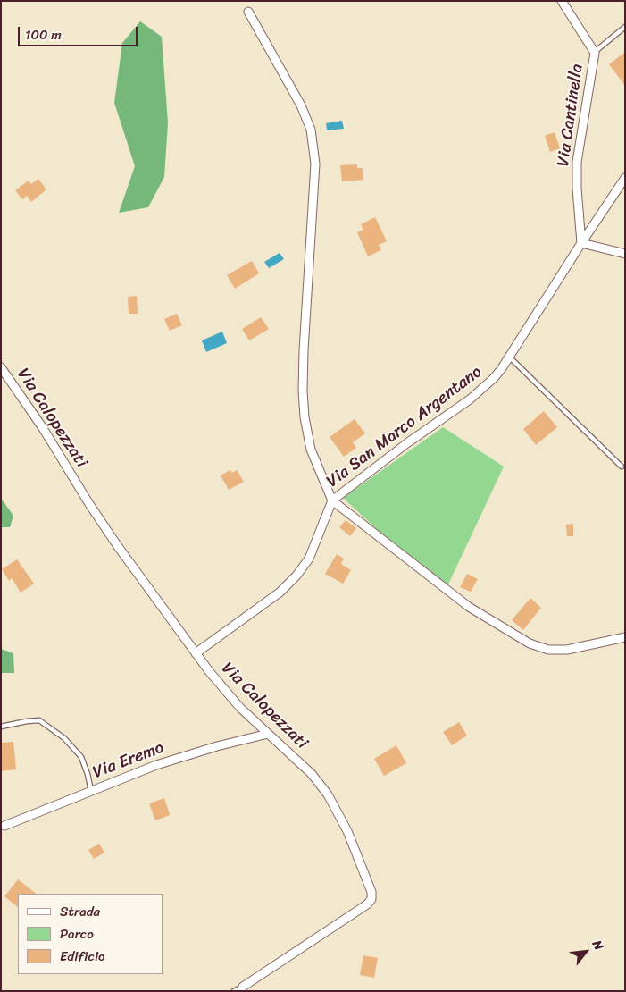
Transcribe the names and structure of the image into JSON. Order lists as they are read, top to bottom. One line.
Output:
{"streets":{"street":["Via Cantinella","Via Calopezzati","Via San Marco Argentano","Via Eremo"]},"crossings":[["Via Cantinella","Via San Marco Argentano"],["Via Calopezzati","Via San Marco Argentano"],["Via Calopezzati","Via Eremo"]],"legend":["Strada","Parco","Edificio"],"scale_bar":"100 m","north":"top right"}
